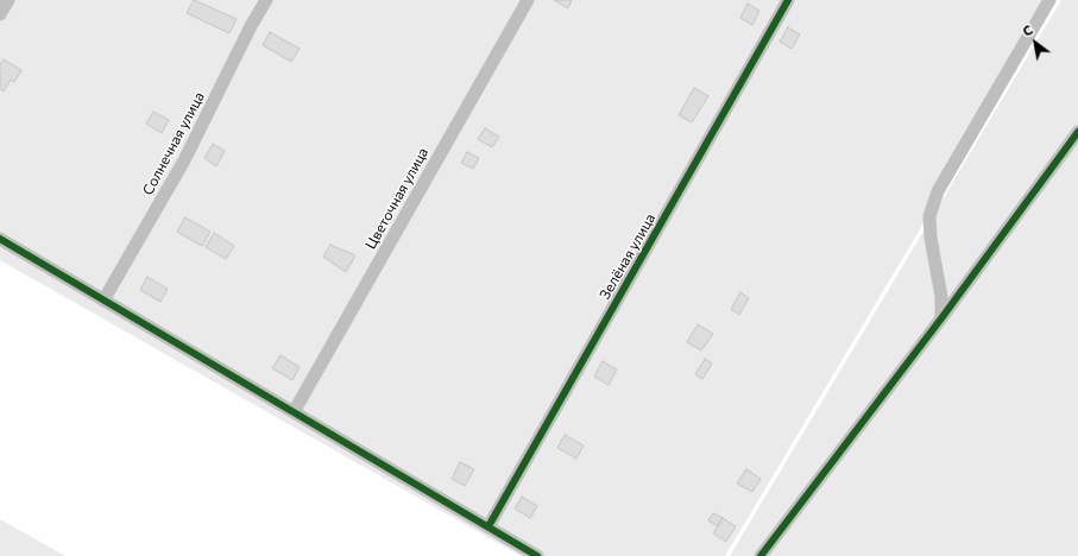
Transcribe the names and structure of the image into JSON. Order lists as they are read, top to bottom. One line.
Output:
{"streets":{"street":["Солнечная улица","Цветочная улица","Зелёная улица"]},"north":"top left"}
